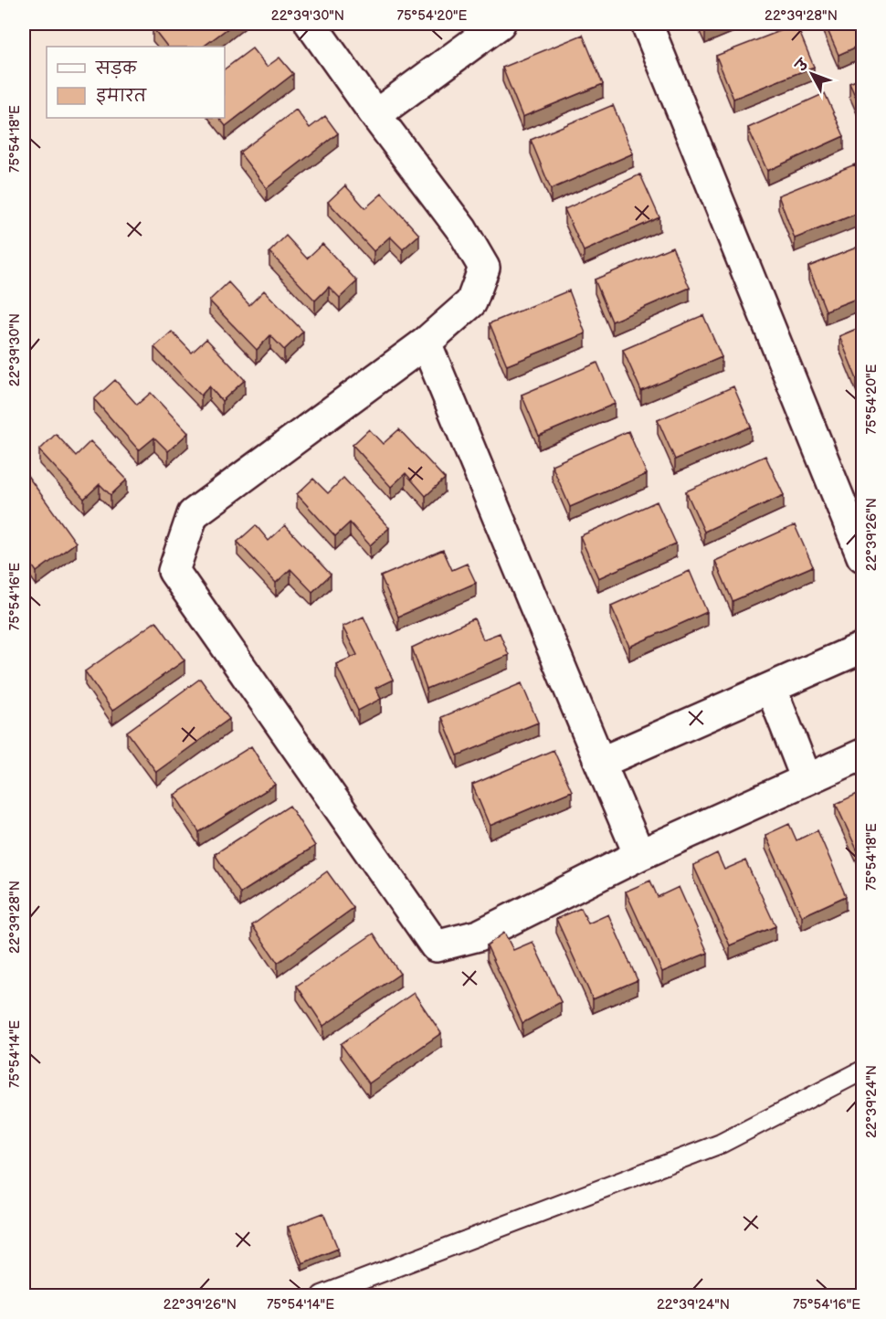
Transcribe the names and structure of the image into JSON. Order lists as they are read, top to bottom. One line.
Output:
{"legend":["सड़क","इमारत"],"north":"top left","coordinates":["22°39'30\"N","75°54'20\"E","22°39'28\"N","75°54'18\"E","22°39'26\"N","75°54'16\"E","75°54'14\"E","22°39'24\"N"]}
